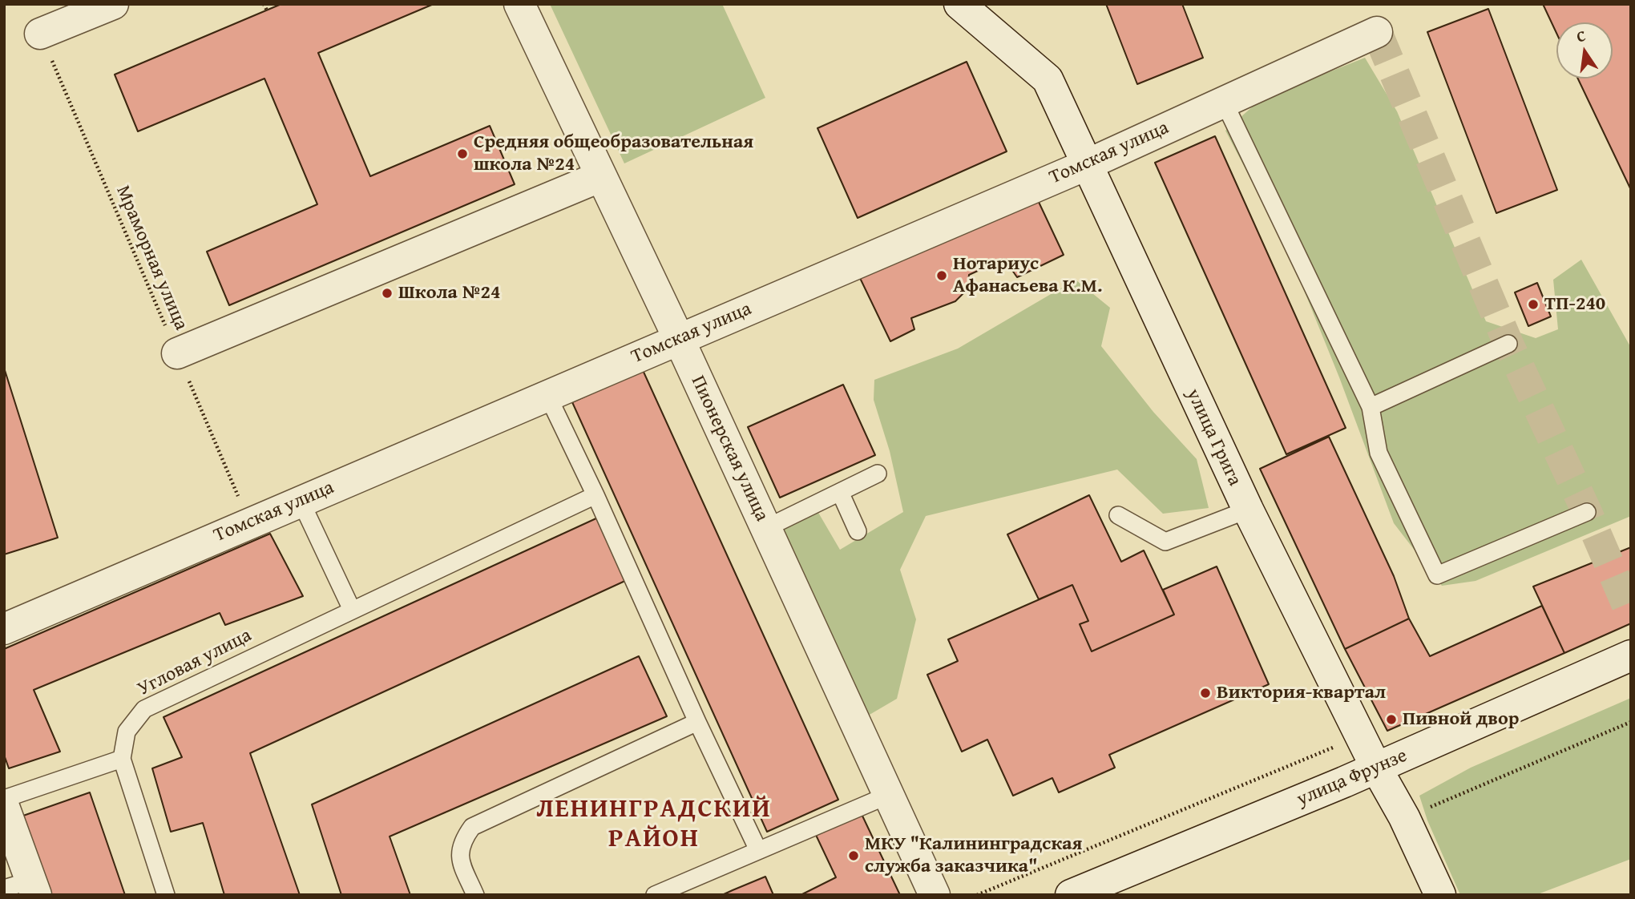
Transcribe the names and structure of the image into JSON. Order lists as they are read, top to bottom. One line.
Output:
{"streets":{"street":["Томская улица","улица Грига","Пионерская улица","улица Фрунзе"],"lane":["Угловая улица"],"path":["Мраморная улица"]},"crossings":[["Томская улица","Мраморная улица"],["Томская улица","улица Грига"],["Томская улица","Пионерская улица"],["улица Грига","улица Фрунзе"]],"districts":["ЛЕНИНГРАДСКИЙ РАЙОН"],"places":["Средняя общеобразовательная школа №24","Нотариус Афанасьева К.М.","Школа №24","ТП-240","Виктория-квартал","Пивной двор","МКУ \"Калининградская служба заказчика\""],"north":"top"}
